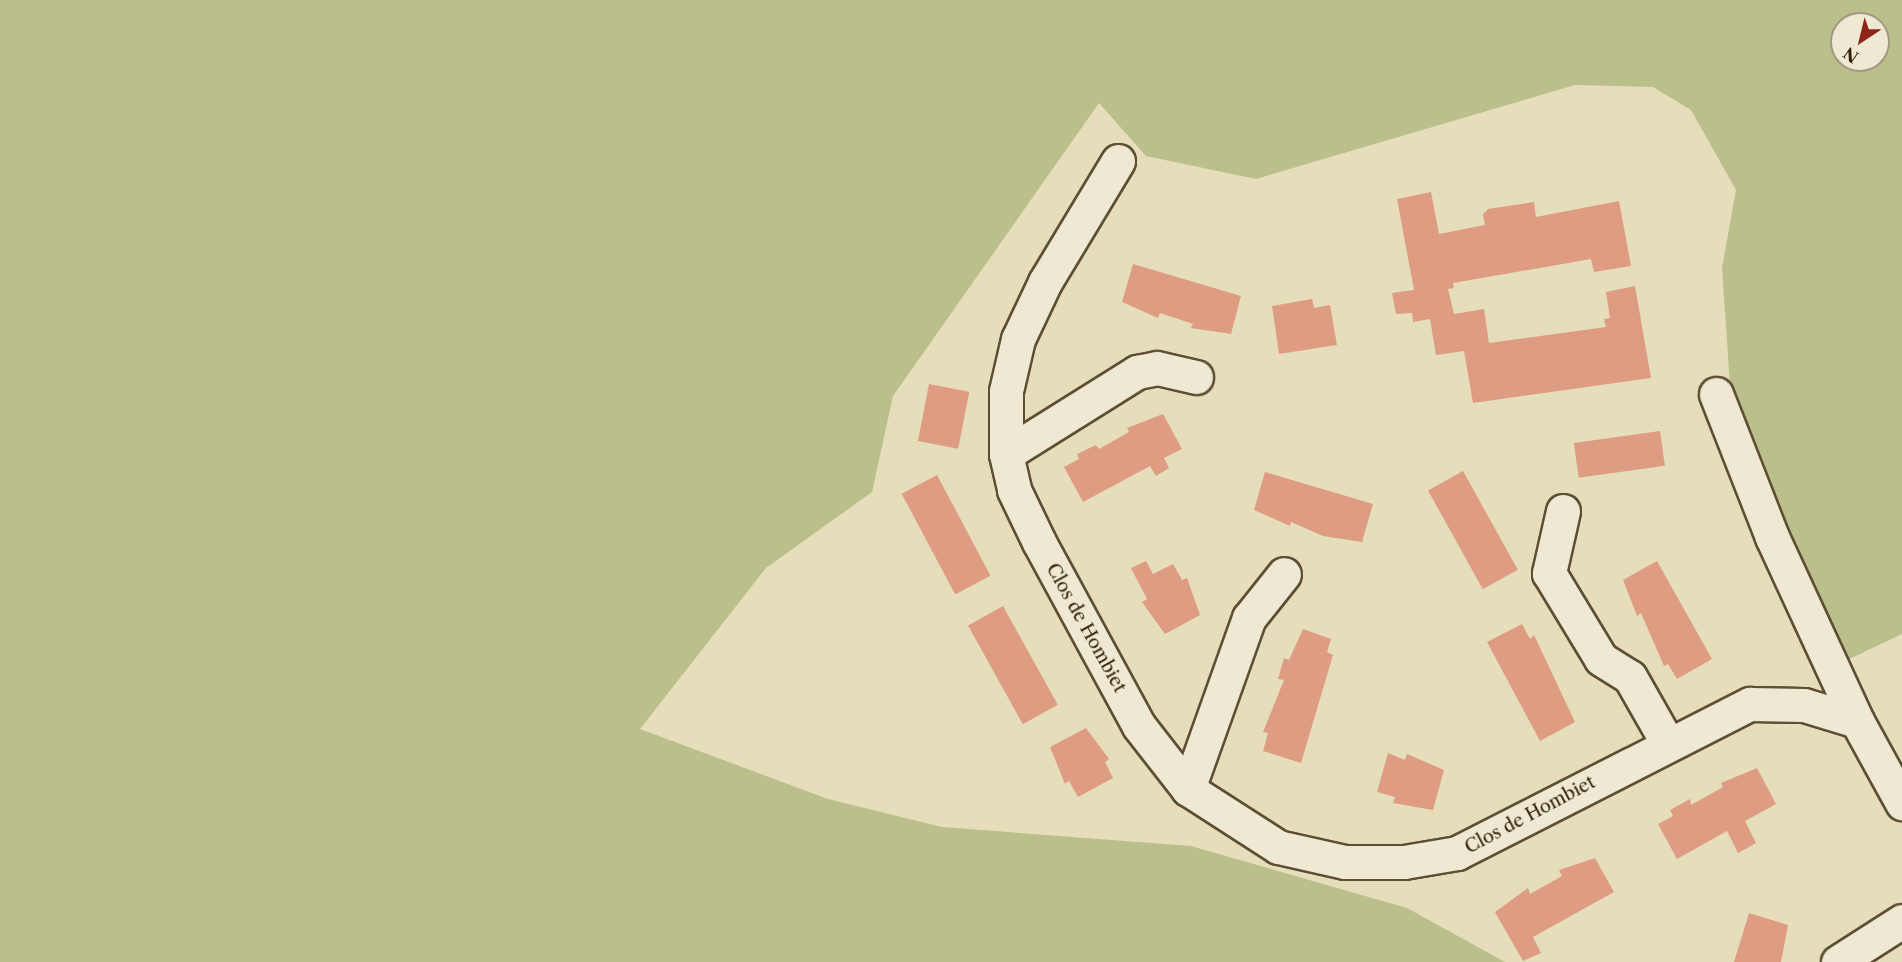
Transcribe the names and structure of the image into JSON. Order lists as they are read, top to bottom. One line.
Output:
{"streets":{"street":["Clos de Hombiet"]},"north":"bottom left"}
